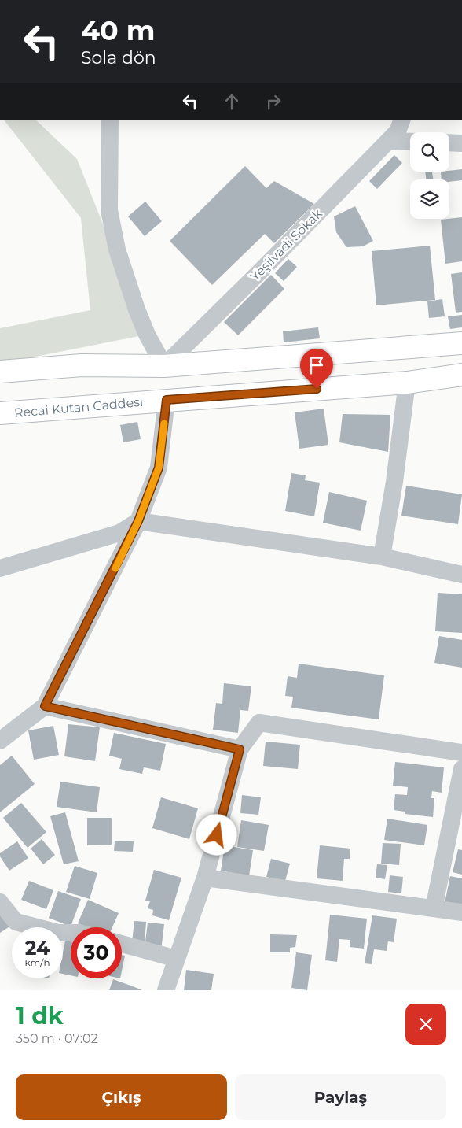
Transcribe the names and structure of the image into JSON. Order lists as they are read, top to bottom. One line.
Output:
{"streets":{"main road":["Recai Kutan Caddesi"],"street":["Yeşilvadi Sokak"]},"page":{"turn":["40 m","Sola dön"],"speed":"24 km/h","limit":"30","heading":["1 dk","350 m · 07:02"],"buttons":["Çıkış","Paylaş"]}}
